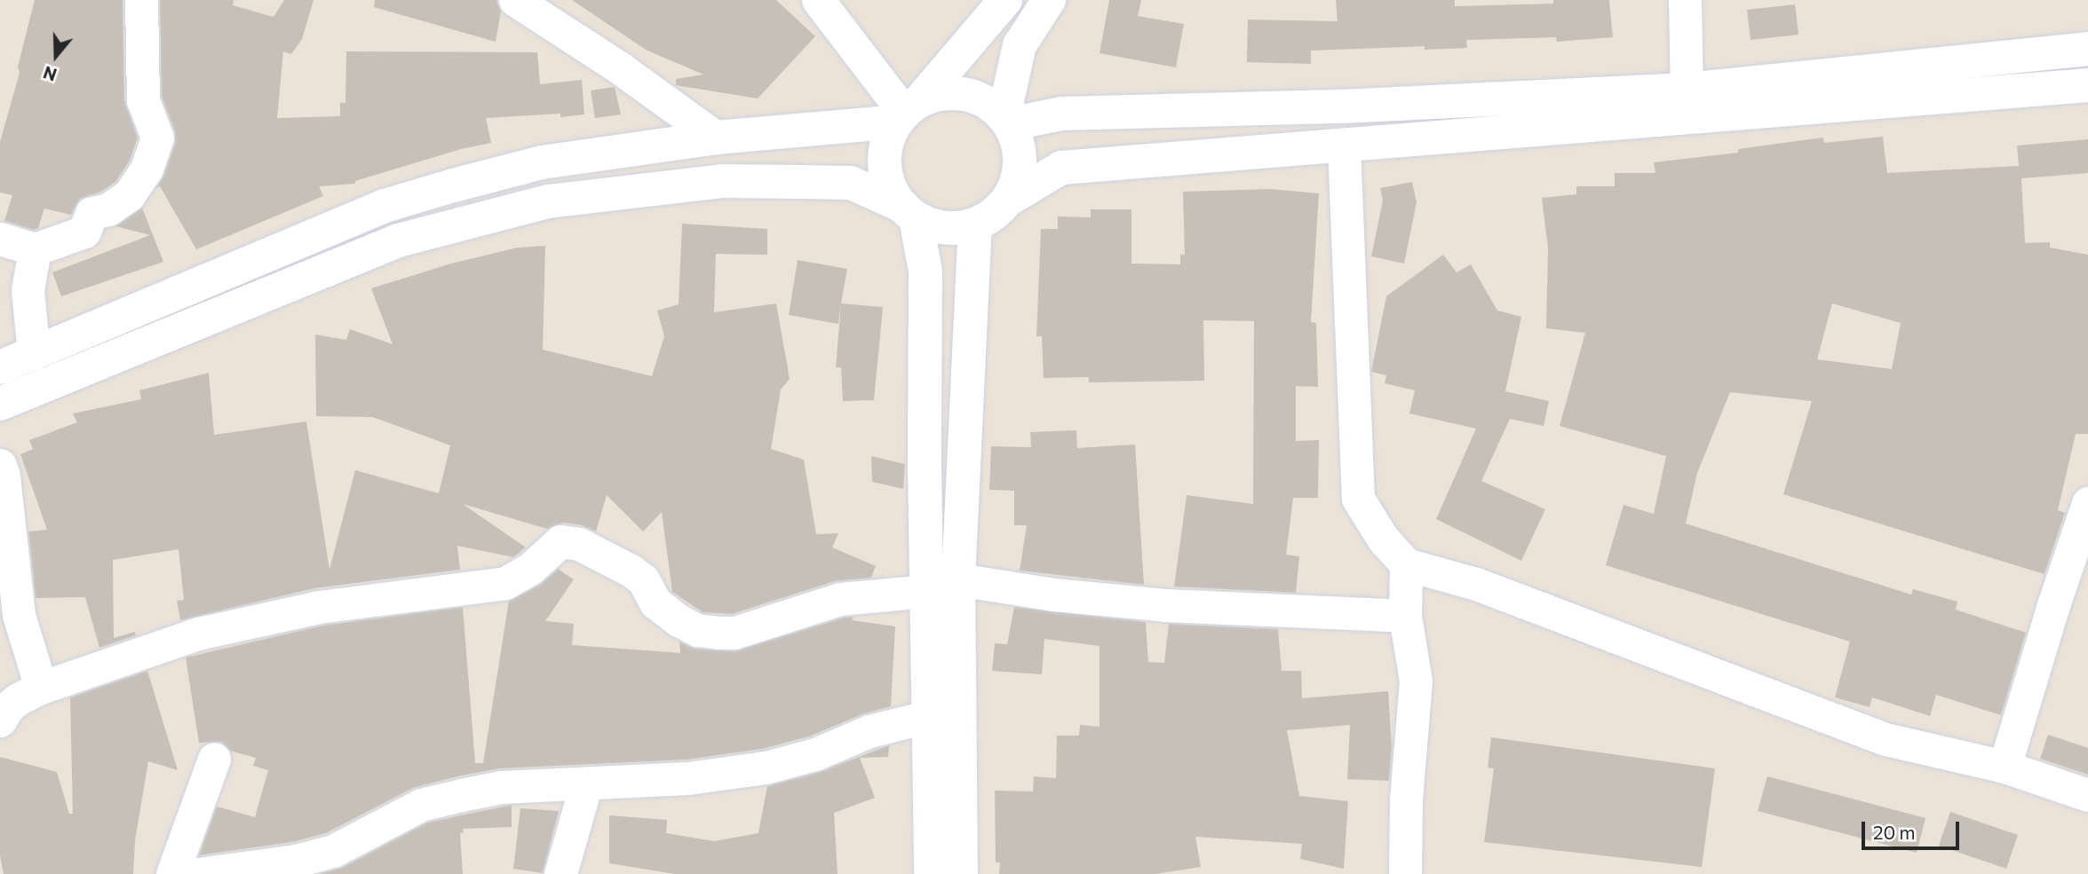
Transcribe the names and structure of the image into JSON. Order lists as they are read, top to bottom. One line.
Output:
{"scale_bar":"20 m","north":"bottom"}
